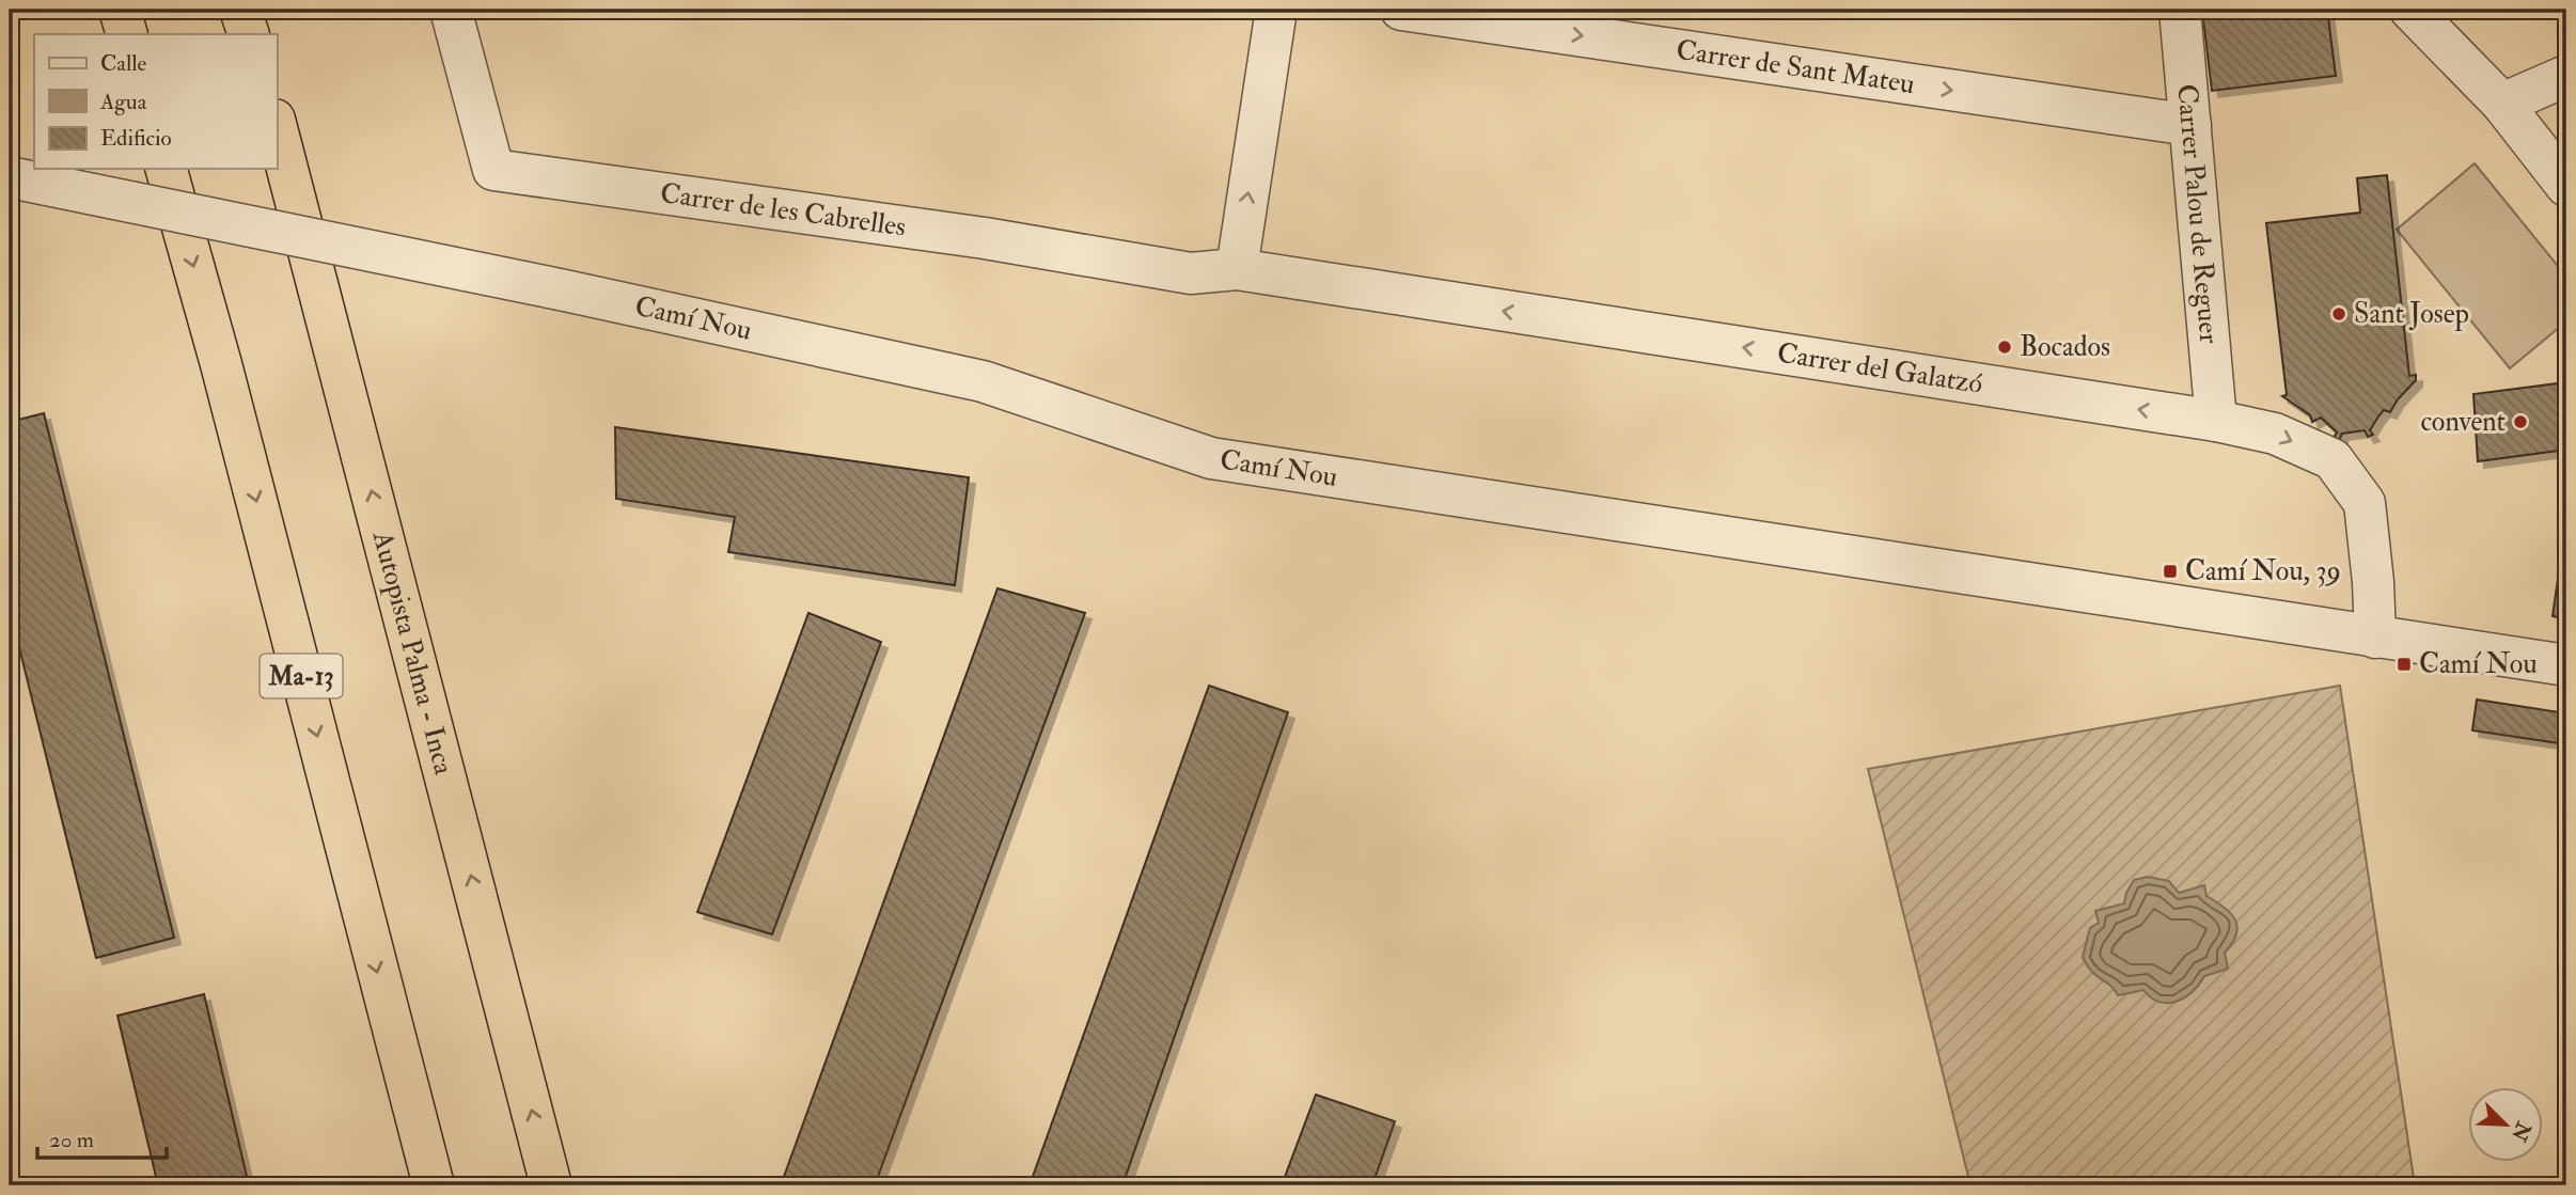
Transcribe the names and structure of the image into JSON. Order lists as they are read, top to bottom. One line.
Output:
{"streets":{"highway":["Autopista Palma - Inca","Ma-13"],"street":["Carrer de Sant Mateu","Carrer de les Cabrelles","Carrer Palou de Reguer","Camí Nou","Carrer del Galatzó"]},"crossings":[["Carrer de Sant Mateu","Carrer Palou de Reguer"],["Carrer de les Cabrelles","Carrer del Galatzó"],["Carrer Palou de Reguer","Carrer del Galatzó"],["Camí Nou","Carrer del Galatzó"]],"one_way":["Carrer de Sant Mateu"],"places":{"other":["Sant Josep","Bocados","convent"],"transit":["Camí Nou, 39","Camí Nou"]},"legend":["Calle","Agua","Edificio"],"scale_bar":"20 m","north":"bottom right"}
